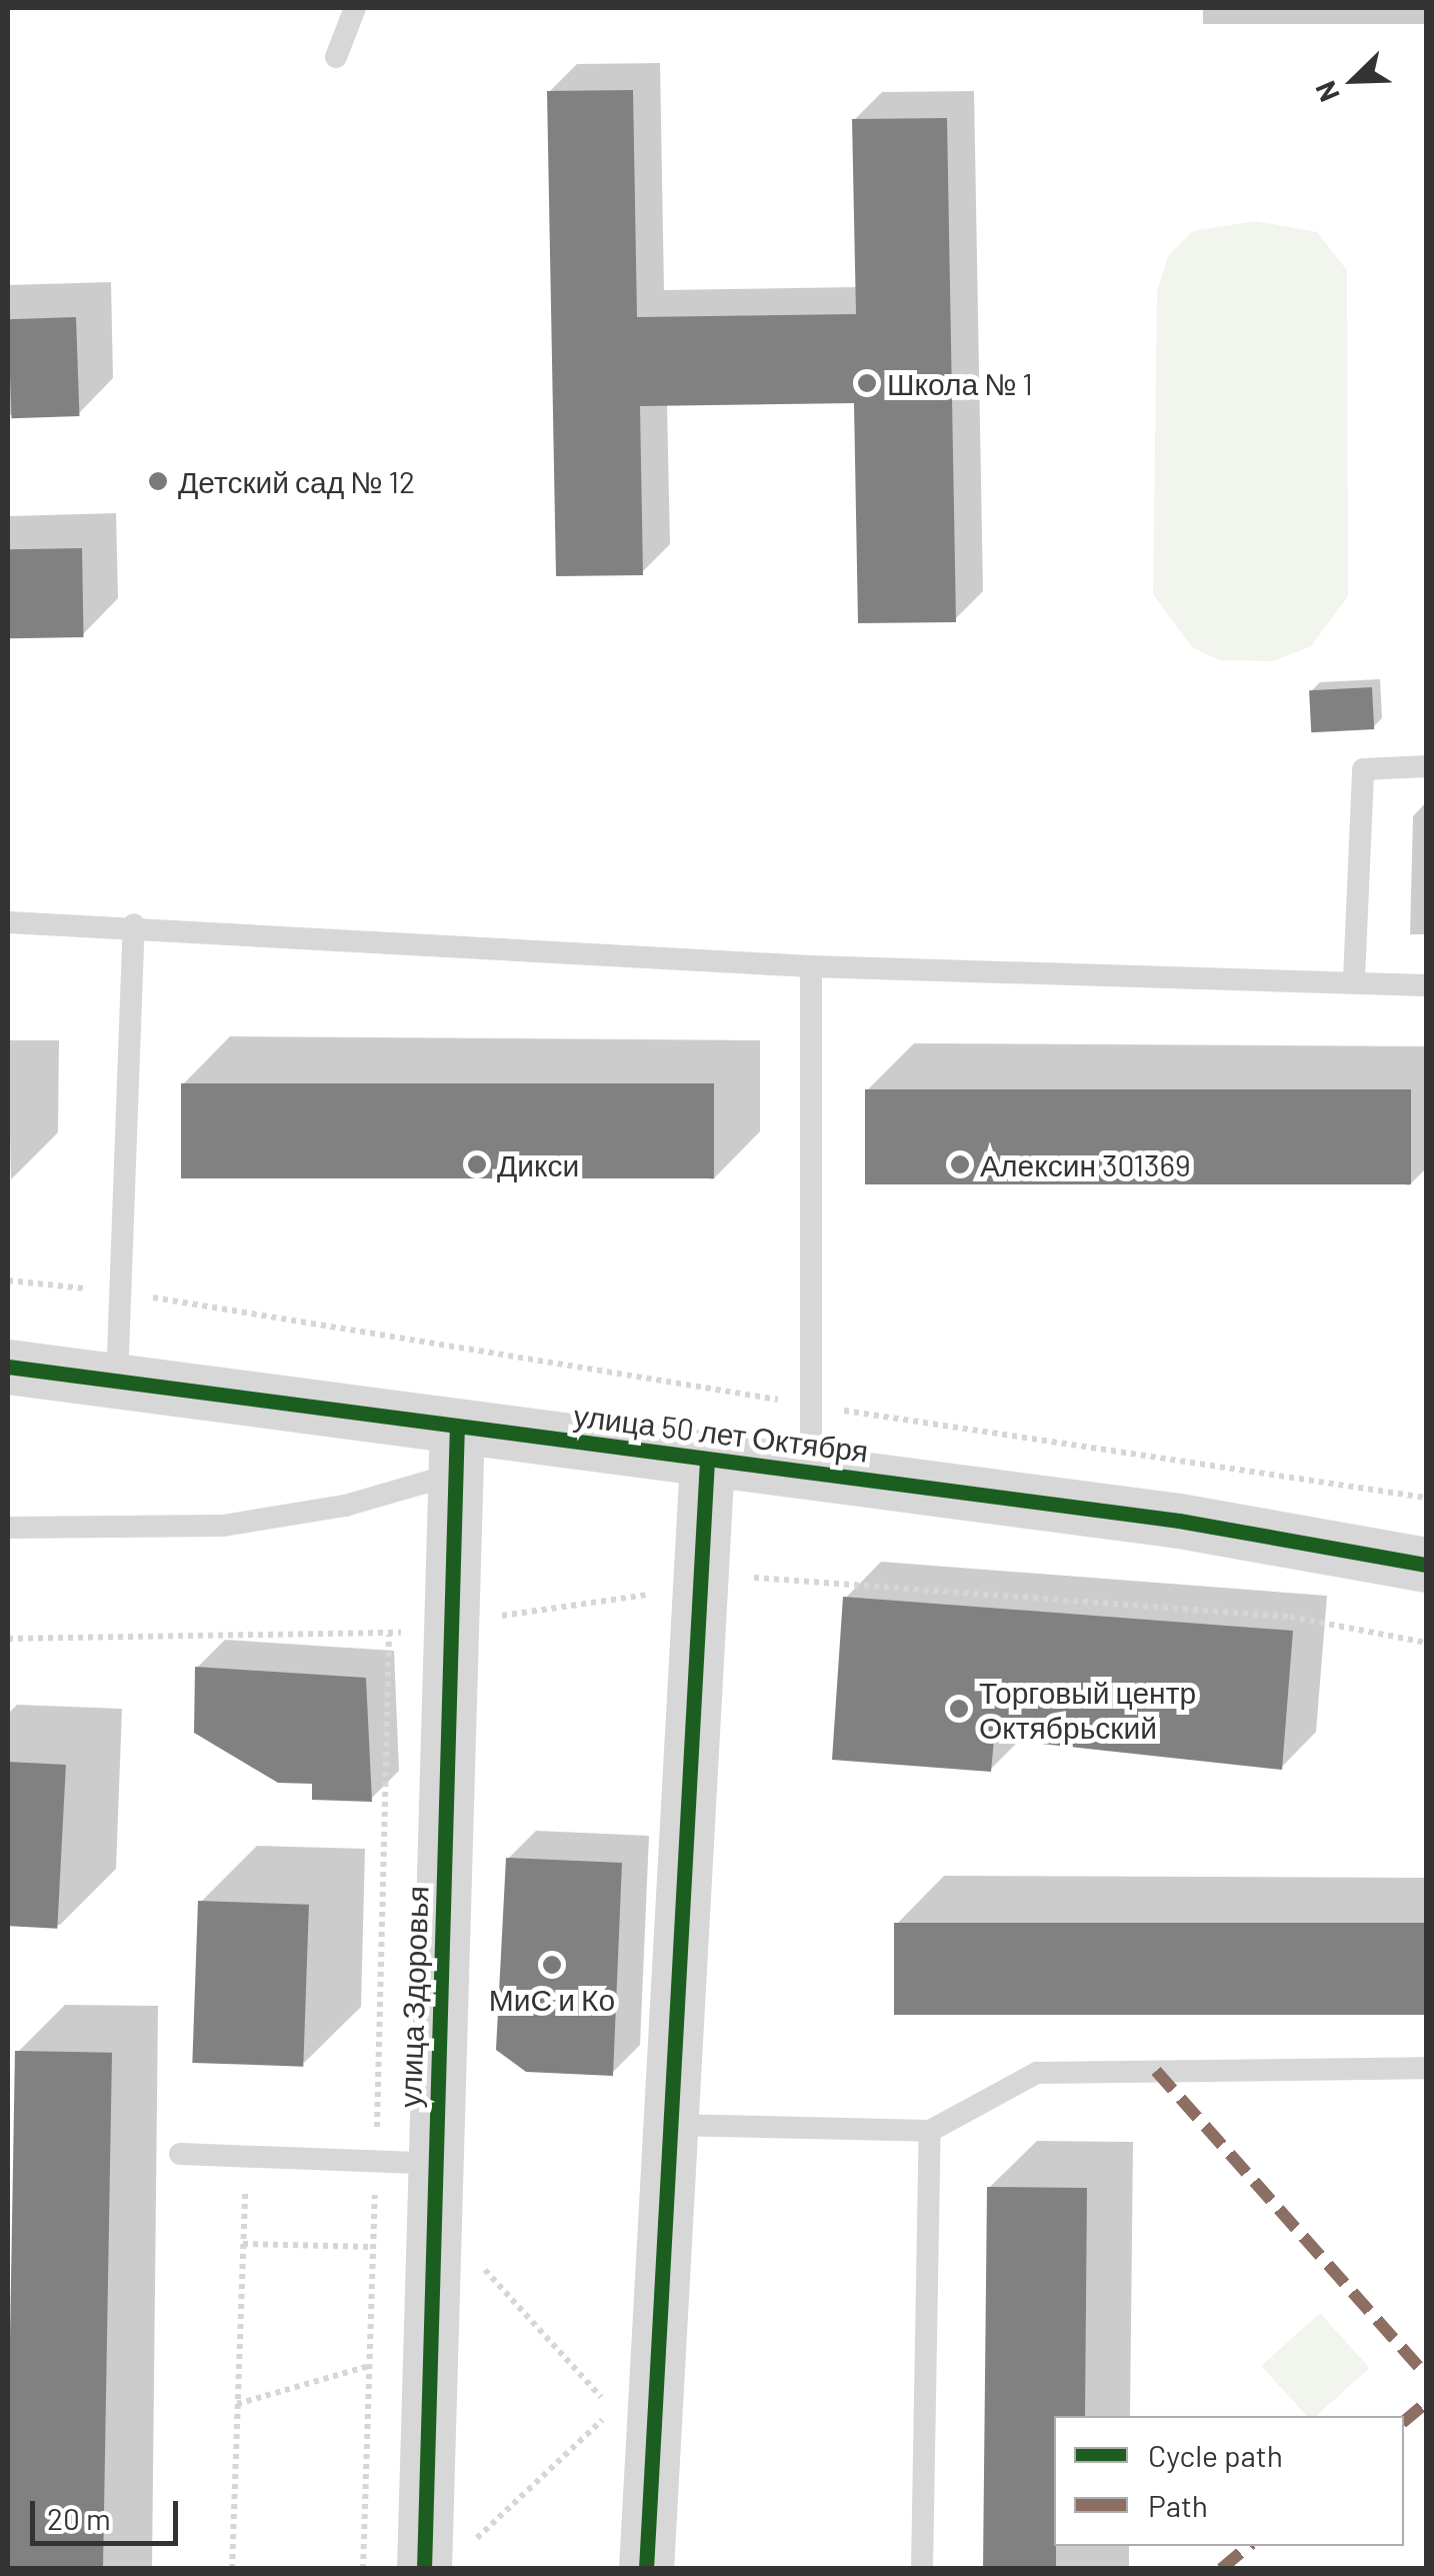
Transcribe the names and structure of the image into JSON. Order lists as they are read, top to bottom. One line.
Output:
{"streets":{"street":["улица 50 лет Октября","улица Здоровья"]},"crossings":[["улица 50 лет Октября","улица Здоровья"]],"places":["Школа № 1","Детский сад № 12","Дикси","Алексин 301369","Торговый центр Октябрьский","МиС и Ко"],"legend":["Cycle path","Path"],"scale_bar":"20 m","north":"bottom left"}
